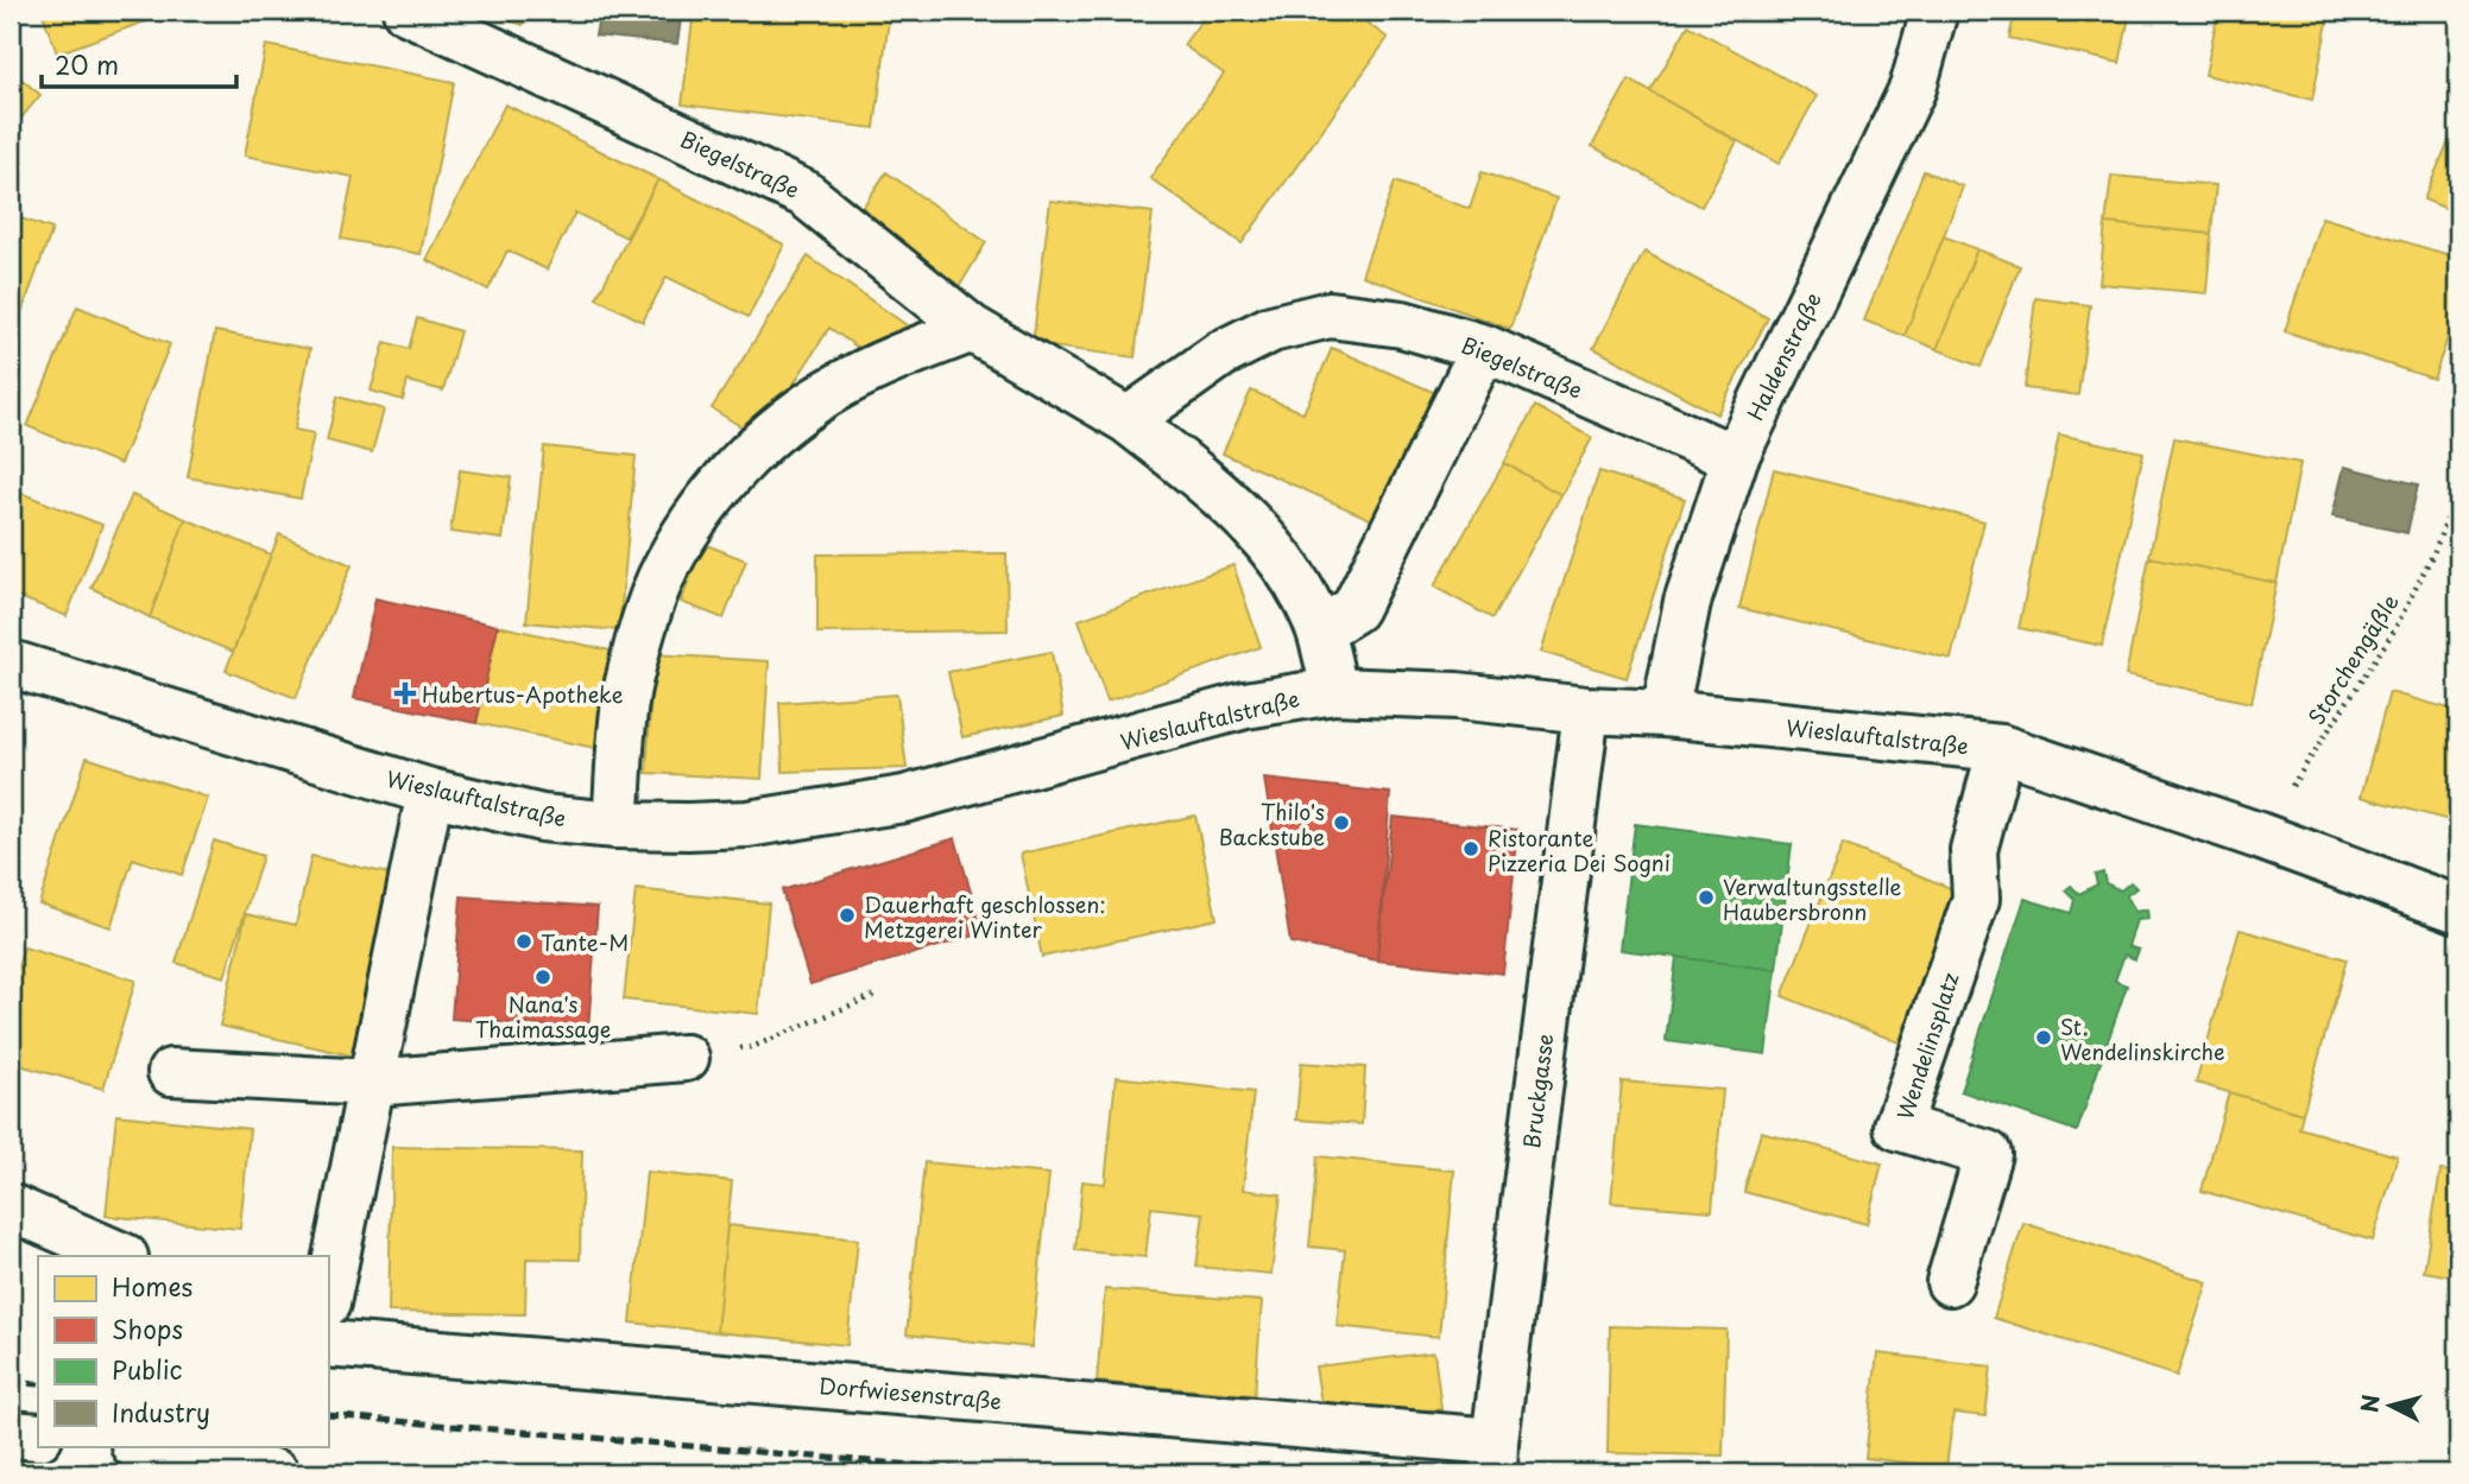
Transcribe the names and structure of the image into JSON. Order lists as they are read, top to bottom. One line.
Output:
{"streets":{"street":["Biegelstraße","Haldenstraße","Wieslauftalstraße","Wendelinsplatz","Bruckgasse","Dorfwiesenstraße"],"path":["Storchengäßle"]},"crossings":[["Biegelstraße","Haldenstraße"],["Biegelstraße","Wieslauftalstraße"],["Haldenstraße","Wieslauftalstraße"],["Storchengäßle","Wieslauftalstraße"],["Wieslauftalstraße","Wendelinsplatz"],["Wieslauftalstraße","Bruckgasse"],["Bruckgasse","Dorfwiesenstraße"]],"places":{"health":["Hubertus-Apotheke"],"other":["Thilo's Backstube","Ristorante Pizzeria Dei Sogni","Verwaltungsstelle Haubersbronn","Dauerhaft geschlossen: Metzgerei Winter","Tante-M","Nana's Thaimassage","St. Wendelinskirche"]},"legend":["Homes","Shops","Public","Industry"],"scale_bar":"20 m","north":"left"}
